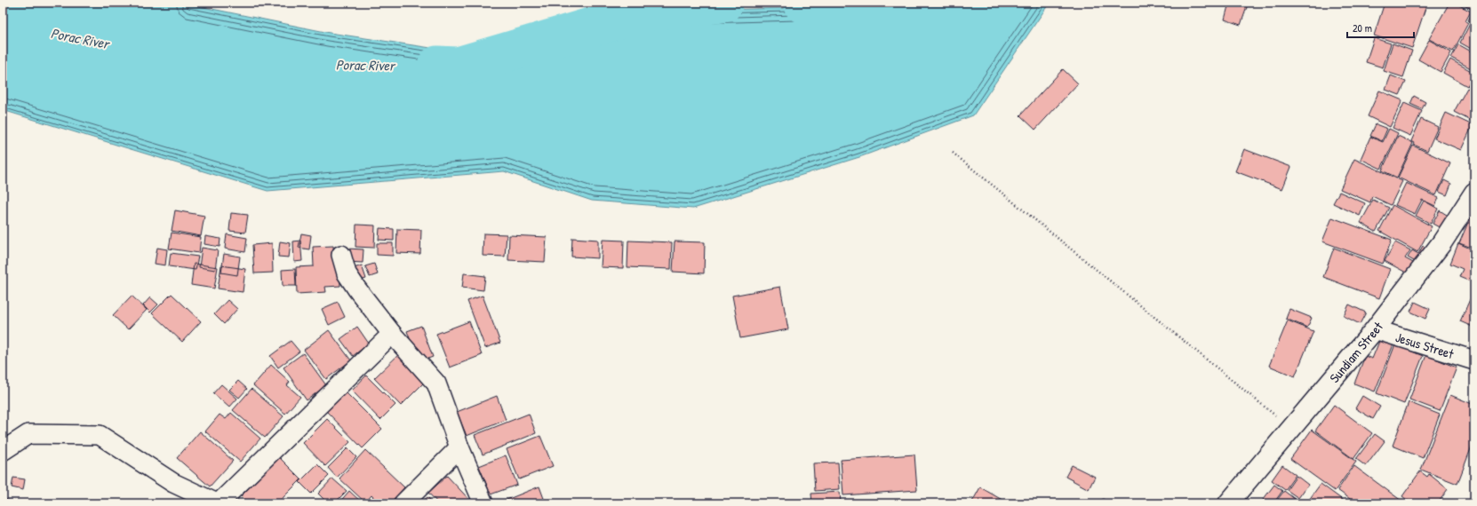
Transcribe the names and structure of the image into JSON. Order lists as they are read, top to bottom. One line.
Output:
{"streets":{"street":["Jesus Street","Sundiam Street"]},"crossings":[["Jesus Street","Sundiam Street"]],"water":["Porac River"],"scale_bar":"20 m"}
